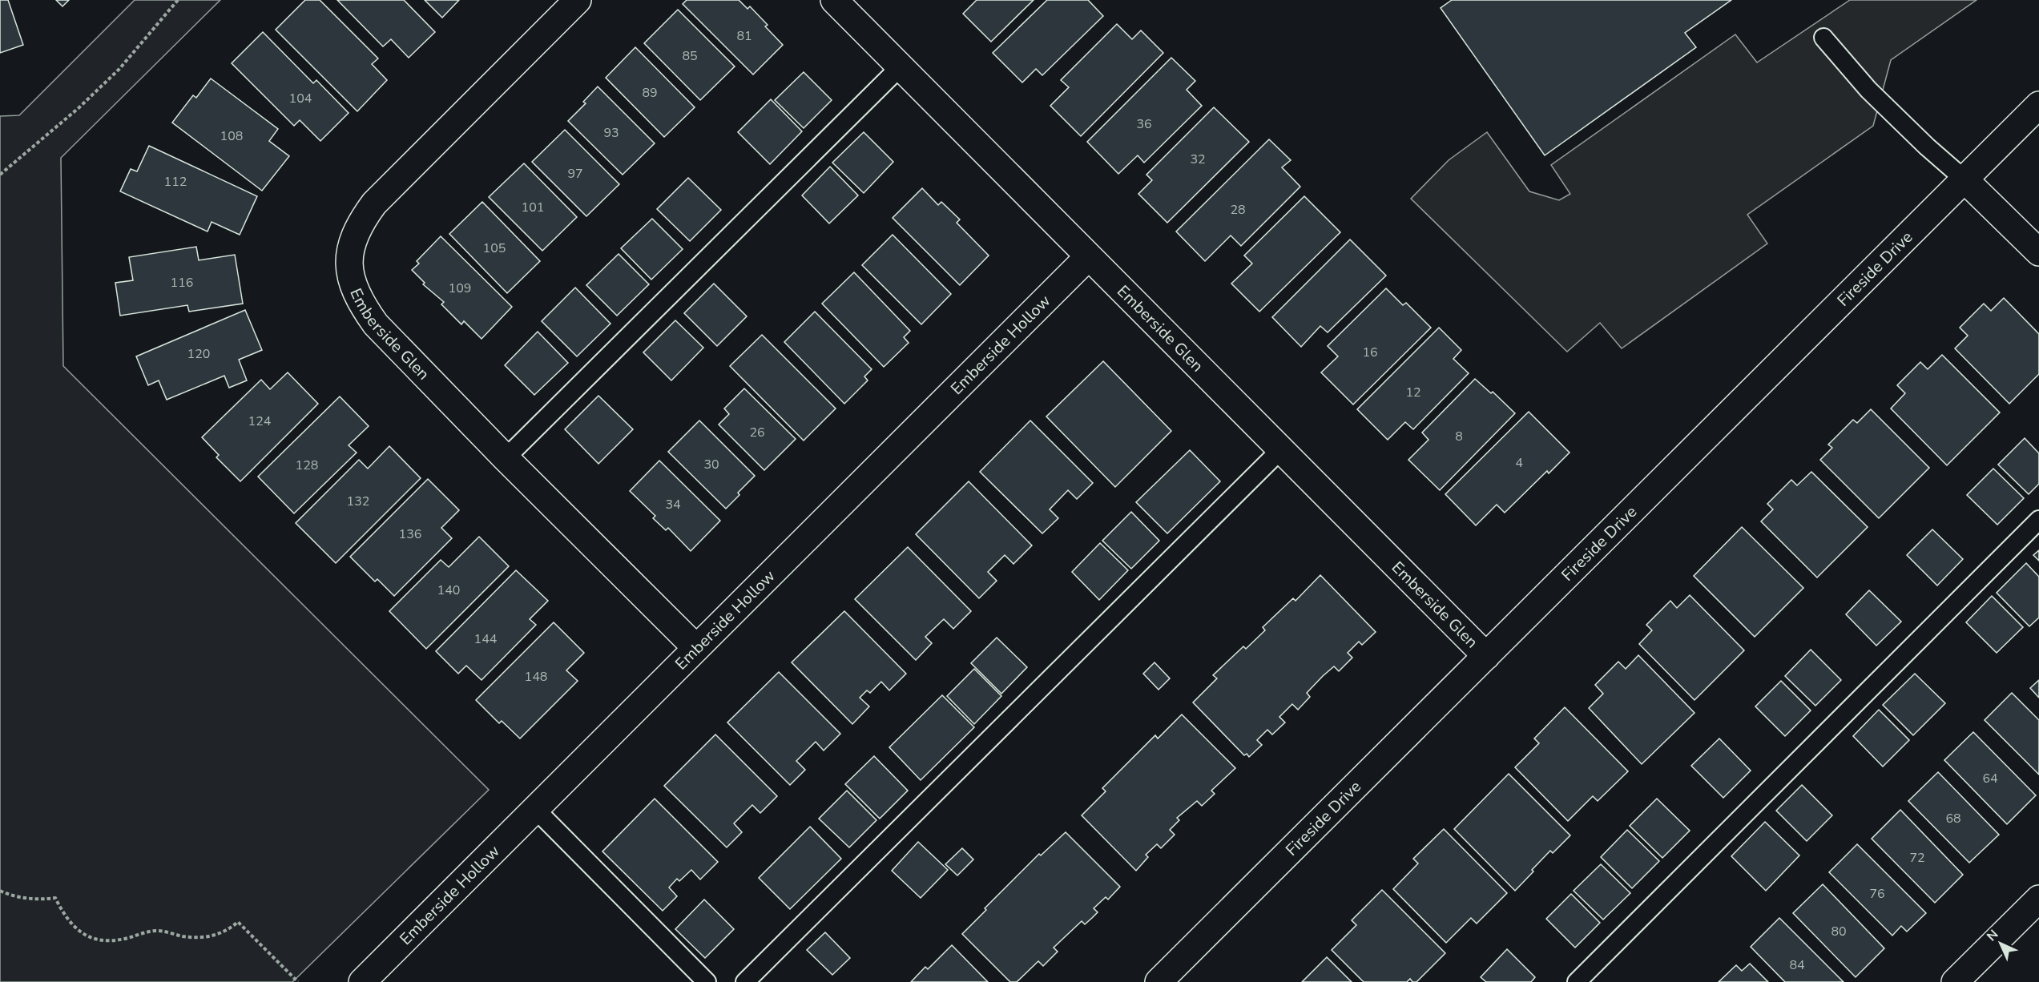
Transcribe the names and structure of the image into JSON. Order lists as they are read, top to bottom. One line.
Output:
{"streets":{"street":["Fireside Drive","Emberside Glen","Emberside Hollow"]},"crossings":[["Fireside Drive","Emberside Glen"],["Emberside Glen","Emberside Hollow"]],"house_numbers":["81","85","89","104","36","93","108","32","97","112","101","28","105","116","109","16","120","12","124","26","8","4","30","128","132","34","136","140","144","148","64","68","72","76","80","84"],"north":"top left"}
